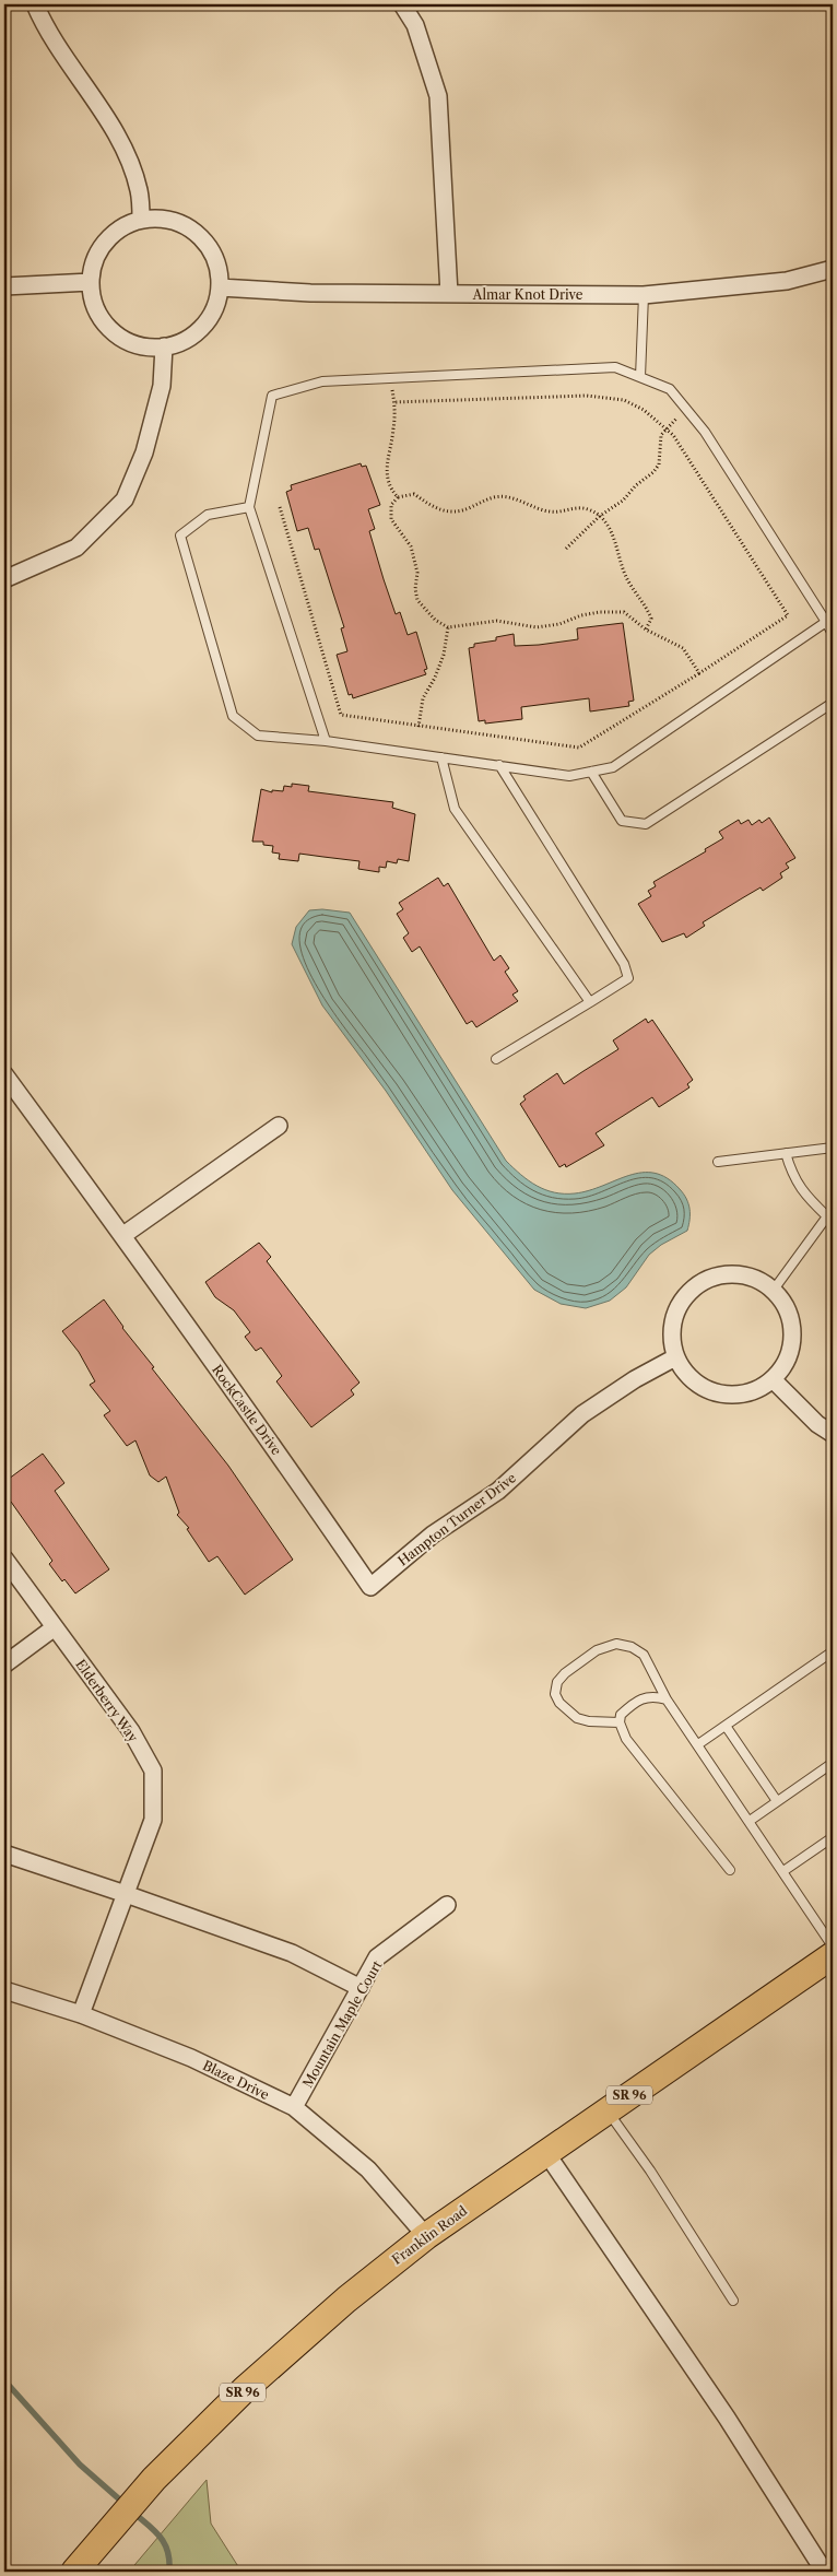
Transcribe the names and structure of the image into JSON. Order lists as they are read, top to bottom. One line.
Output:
{"streets":{"main road":["SR 96","Franklin Road"],"street":["Almar Knot Drive","RockCastle Drive","Hampton Turner Drive","Elderberry Way","Mountain Maple Court","Blaze Drive"]},"crossings":[["RockCastle Drive","Hampton Turner Drive"],["Elderberry Way","Blaze Drive"],["Mountain Maple Court","Blaze Drive"],["Blaze Drive","Franklin Road"]]}
